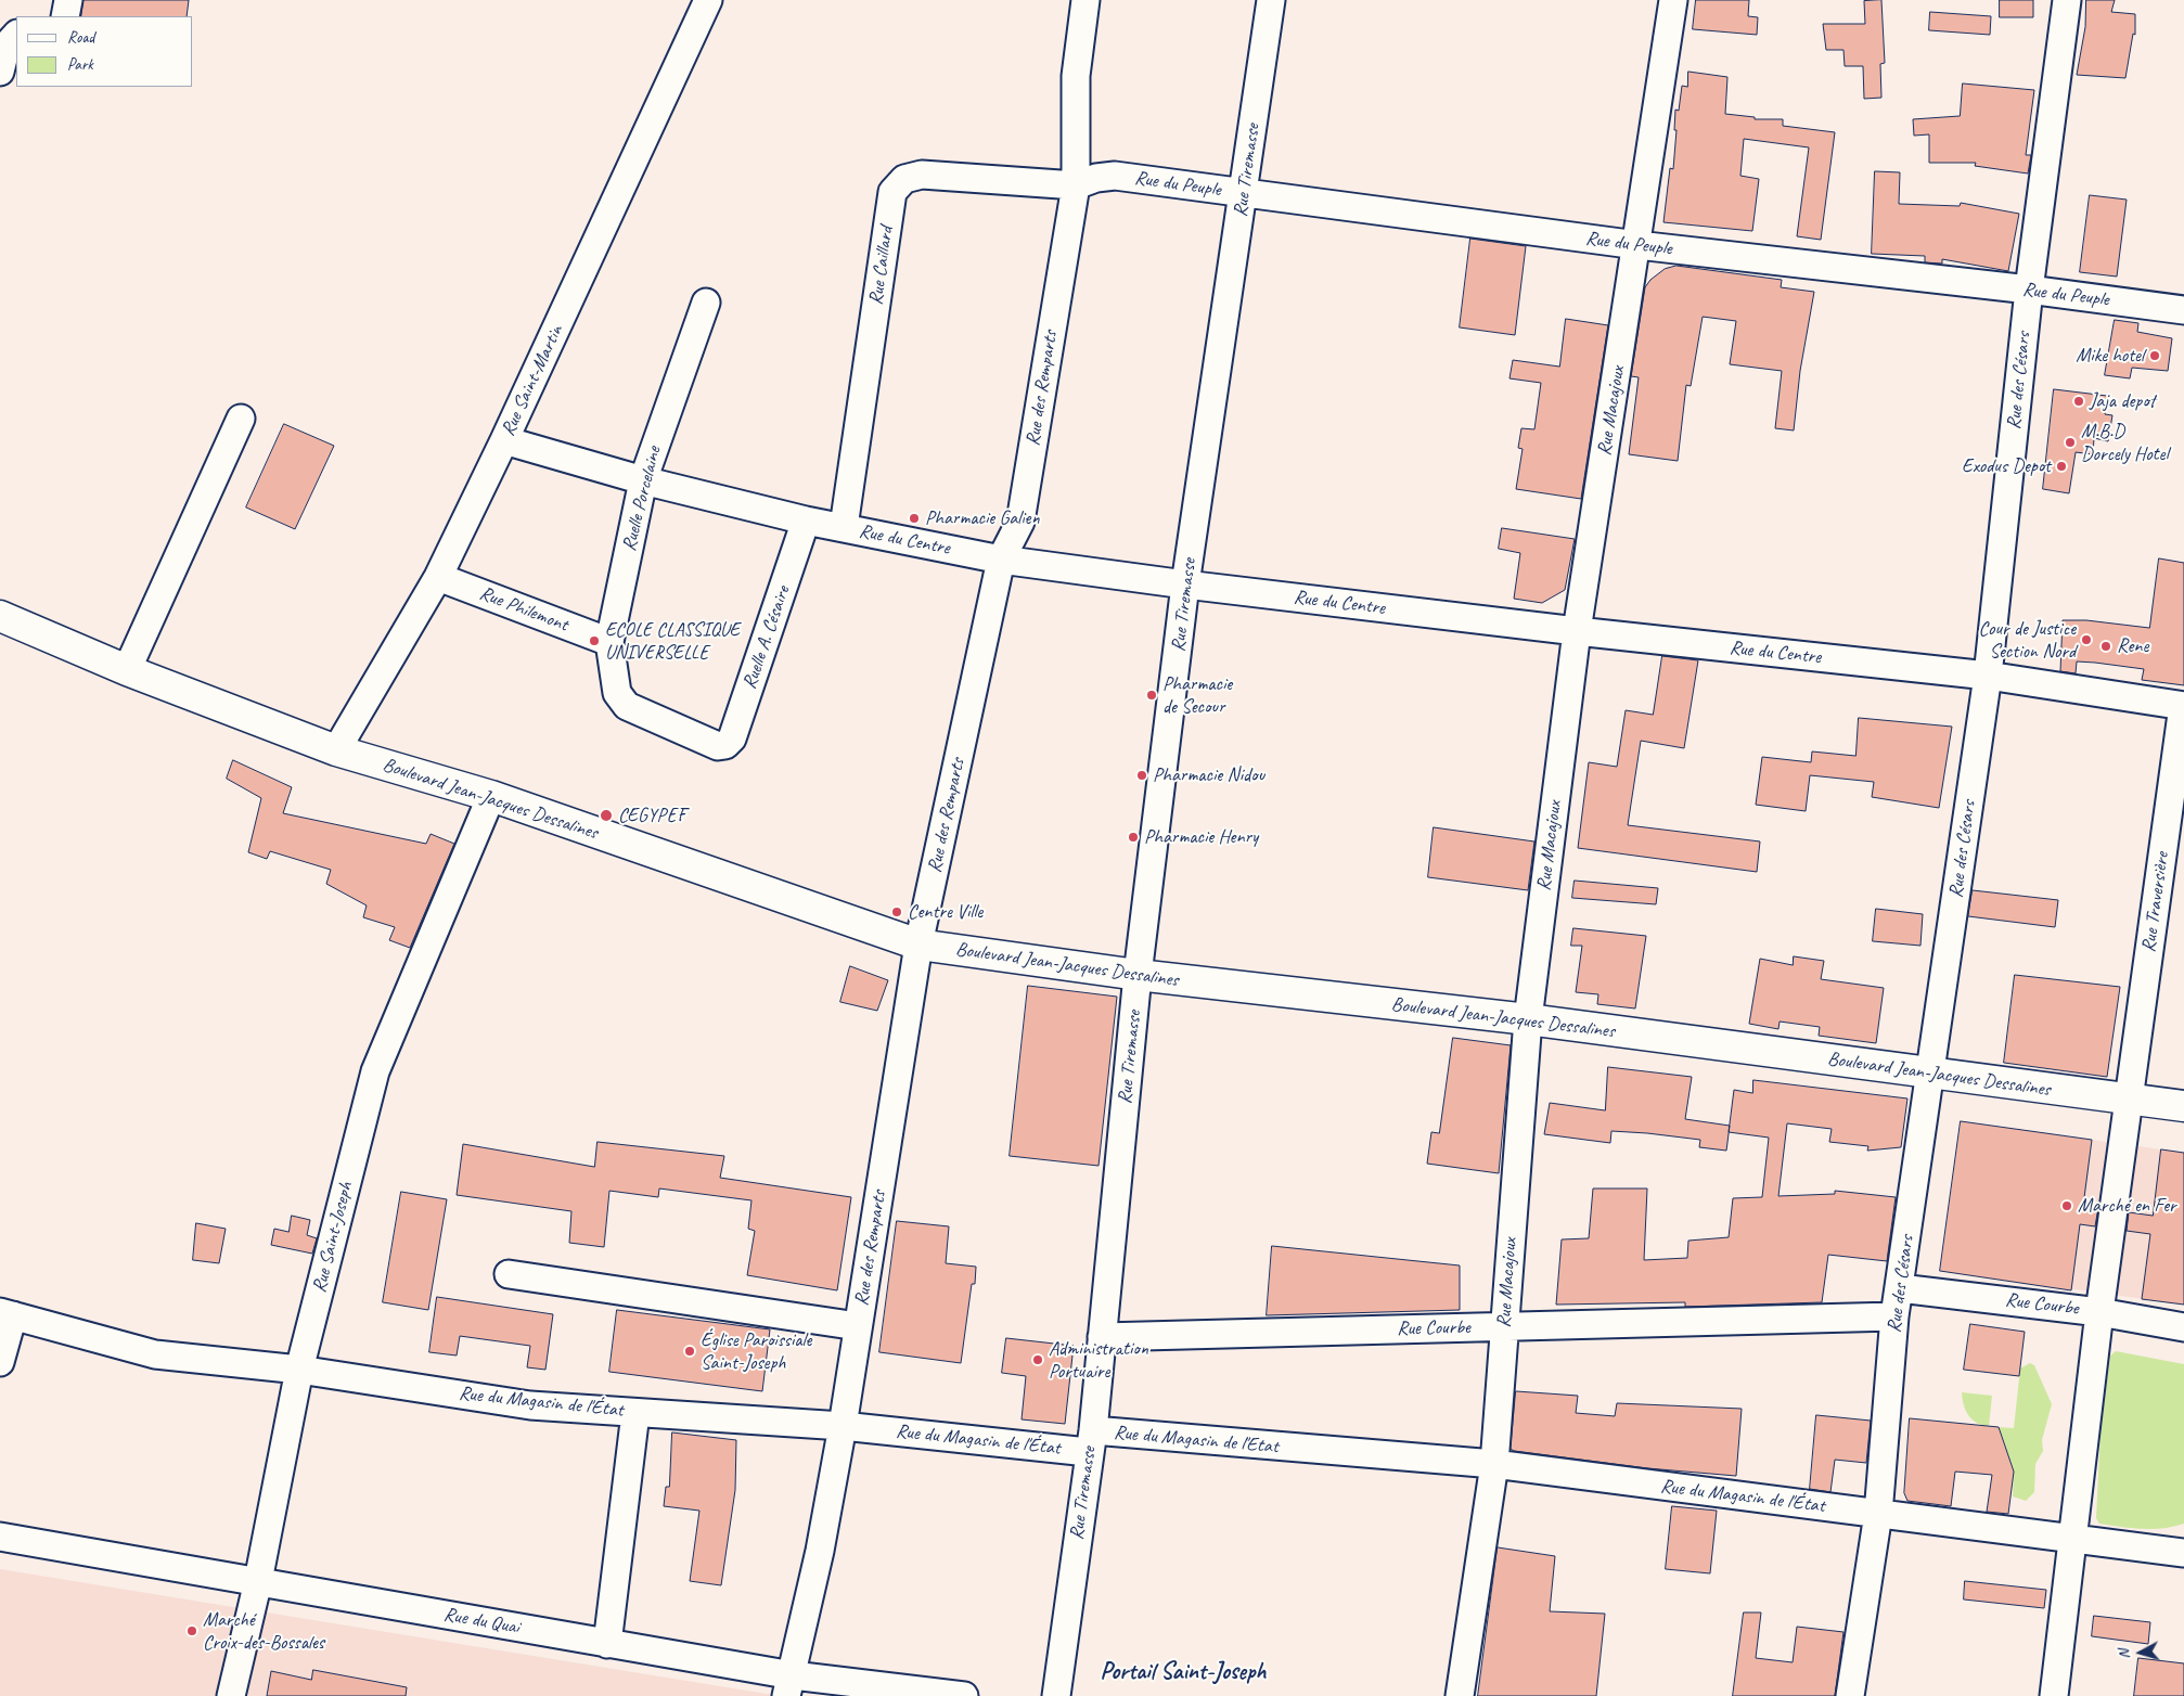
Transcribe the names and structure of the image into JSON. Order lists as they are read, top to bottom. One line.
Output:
{"streets":{"main road":["Boulevard Jean-Jacques Dessalines"],"street":["Rue Tiremasse","Rue du Peuple","Rue Caillard","Rue Saint-Martin","Rue des Césars","Rue des Remparts","Rue Macajoux","Ruelle Porcelaine","Rue du Centre","Rue Philemont","Ruelle A. Césaire","Rue Traversière","Rue Saint-Joseph","Rue Courbe","Rue du Magasin de l'État","Rue du Magasin de l'Etat","Rue du Quai"]},"crossings":[["Rue Tiremasse","Rue du Peuple"],["Rue Tiremasse","Rue du Centre"],["Rue Tiremasse","Boulevard Jean-Jacques Dessalines"],["Rue Tiremasse","Rue Courbe"],["Rue Tiremasse","Rue du Magasin de l'État"],["Rue Tiremasse","Rue du Magasin de l'Etat"],["Rue du Peuple","Rue Caillard"],["Rue du Peuple","Rue des Césars"],["Rue du Peuple","Rue des Remparts"],["Rue du Peuple","Rue Macajoux"],["Rue Caillard","Rue des Remparts"],["Rue Caillard","Rue du Centre"],["Rue Saint-Martin","Rue du Centre"],["Rue Saint-Martin","Rue Philemont"],["Rue Saint-Martin","Boulevard Jean-Jacques Dessalines"],["Rue des Césars","Rue du Centre"],["Rue des Césars","Boulevard Jean-Jacques Dessalines"],["Rue des Césars","Rue Courbe"],["Rue des Césars","Rue du Magasin de l'État"],["Rue des Remparts","Rue du Centre"],["Rue des Remparts","Boulevard Jean-Jacques Dessalines"],["Rue des Remparts","Rue du Magasin de l'État"],["Rue des Remparts","Rue du Quai"],["Rue Macajoux","Rue du Centre"],["Rue Macajoux","Boulevard Jean-Jacques Dessalines"],["Rue Macajoux","Rue Courbe"],["Rue Macajoux","Rue du Magasin de l'État"],["Ruelle Porcelaine","Rue du Centre"],["Ruelle Porcelaine","Rue Philemont"],["Ruelle Porcelaine","Ruelle A. Césaire"],["Rue du Centre","Ruelle A. Césaire"],["Rue du Centre","Rue Traversière"],["Boulevard Jean-Jacques Dessalines","Rue Traversière"],["Boulevard Jean-Jacques Dessalines","Rue Saint-Joseph"],["Rue Traversière","Rue Courbe"],["Rue Traversière","Rue du Magasin de l'État"],["Rue Saint-Joseph","Rue du Magasin de l'État"],["Rue Saint-Joseph","Rue du Quai"],["Rue du Magasin de l'État","Rue du Magasin de l'Etat"]],"districts":["Portail Saint-Joseph"],"places":["Mike hotel","Jaja depot","M.B.D Dorcely Hotel","Exodus Depot","Pharmacie Galien","Cour de Justice Section Nord","ECOLE CLASSIQUE UNIVERSELLE","Rene","Pharmacie de Secour","Pharmacie Nidou","CEGYPEF","Pharmacie Henry","Centre Ville","Marché en Fer","Église Paroissiale Saint-Joseph","Administration Portuaire","Marché Croix-des-Bossales"],"legend":["Road","Park"],"north":"left"}
